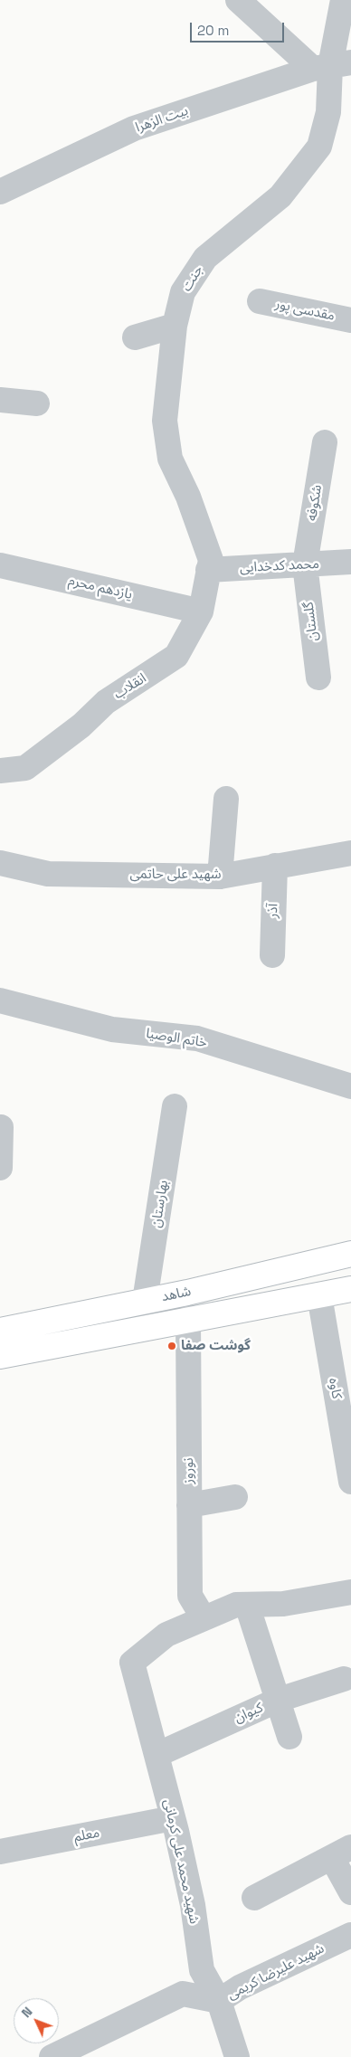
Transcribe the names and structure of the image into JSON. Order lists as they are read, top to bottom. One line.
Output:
{"streets":{"main road":["شاهد"],"street":["بیت الزهرا","جنت","مقدسی پور","شکوفه","محمد کدخدایی","یازدهم محرم","گلستان","انقلاب","شهید علی حاتمی","آذر","خاتم الوصیا","بهارستان","کاوه","نوروز","کیوان","معلم","شهید محمد علی کرمانی","شهید علیرضا کریمی"]},"crossings":[["بیت الزهرا","جنت"],["جنت","محمد کدخدایی"],["جنت","انقلاب"],["شکوفه","محمد کدخدایی"],["شکوفه","گلستان"],["محمد کدخدایی","گلستان"],["محمد کدخدایی","انقلاب"],["یازدهم محرم","انقلاب"],["شهید علی حاتمی","آذر"],["بهارستان","شاهد"],["شاهد","کاوه"],["شاهد","نوروز"],["نوروز","شهید محمد علی کرمانی"],["کیوان","شهید محمد علی کرمانی"],["معلم","شهید محمد علی کرمانی"],["شهید محمد علی کرمانی","شهید علیرضا کریمی"]],"places":["گوشت صفا"],"scale_bar":"20 m","north":"top left"}
